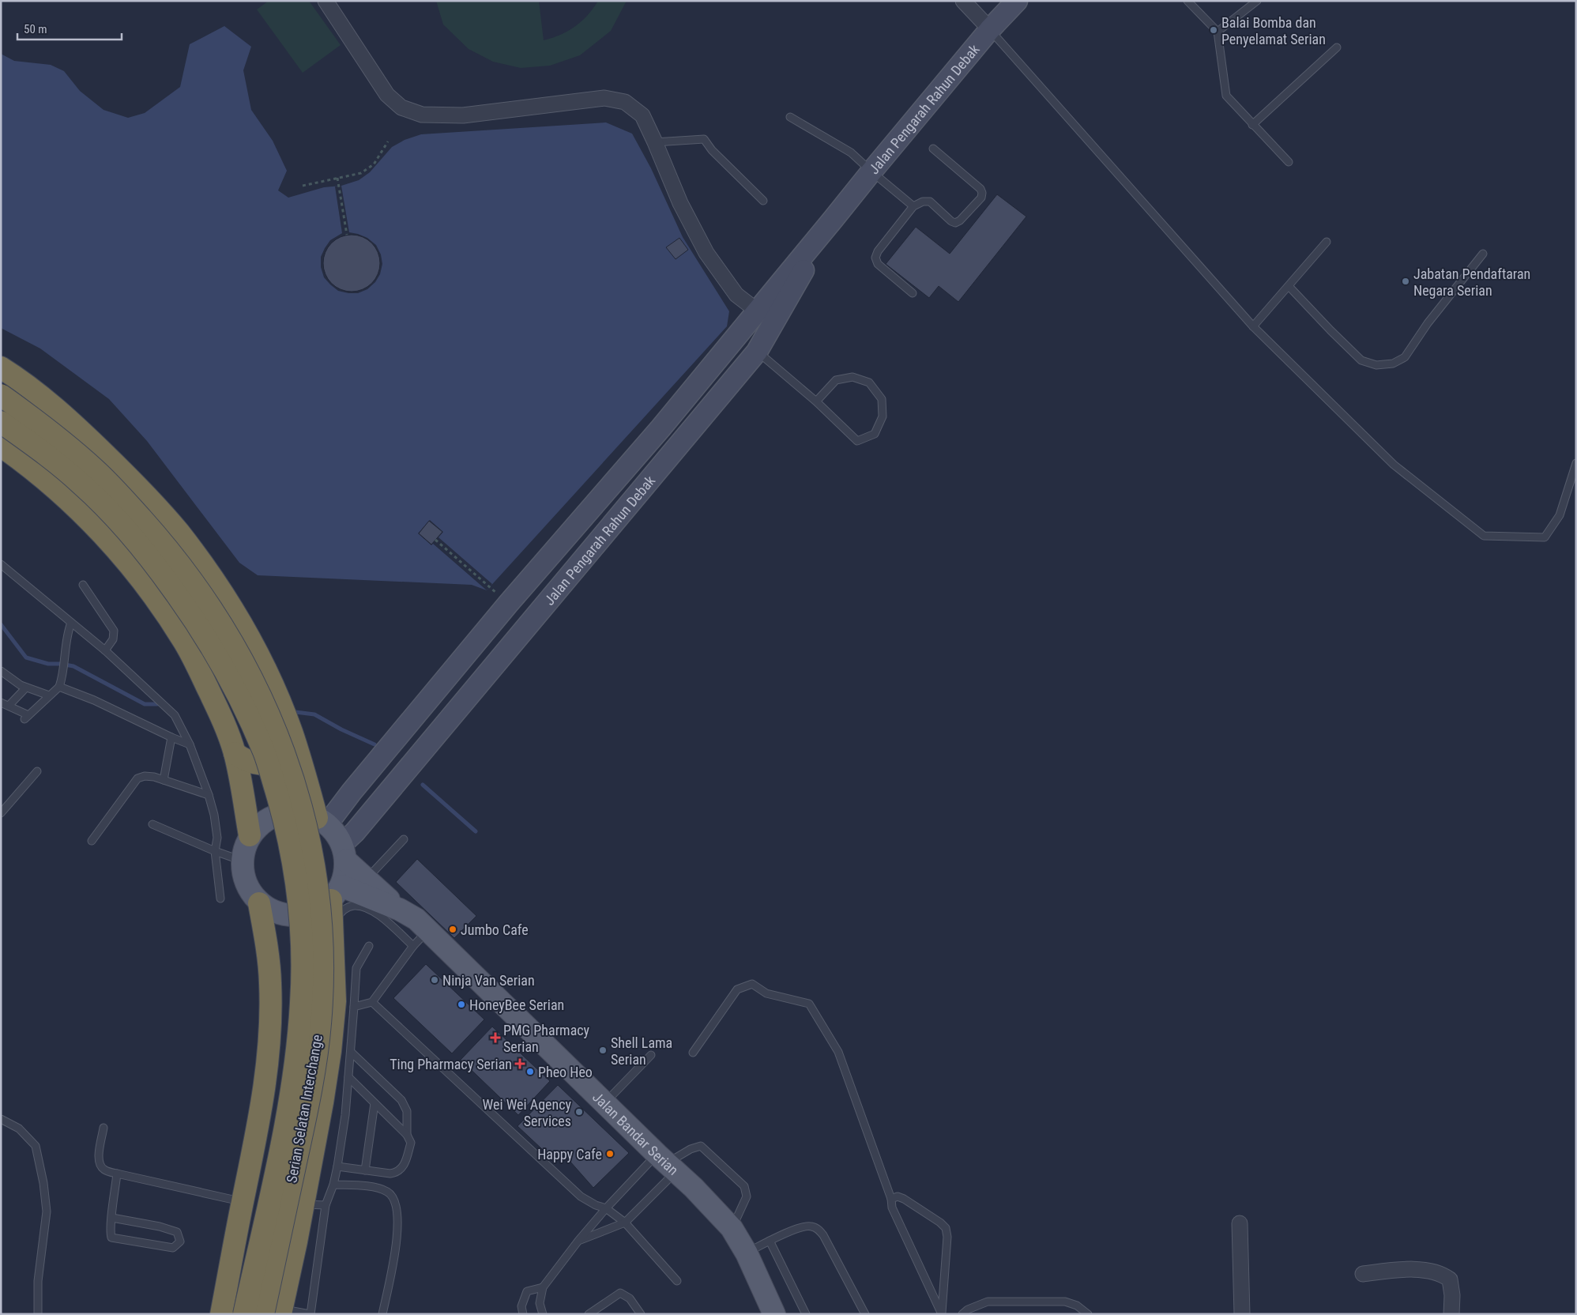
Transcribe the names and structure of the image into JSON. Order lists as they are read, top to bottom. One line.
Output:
{"streets":{"highway":["Serian Selatan Interchange"],"main road":["Jalan Bandar Serian"],"street":["Jalan Pengarah Rahun Debak"]},"crossings":[["Jalan Pengarah Rahun Debak","Jalan Bandar Serian"]],"places":{"other":["Balai Bomba dan Penyelamat Serian","Jabatan Pendaftaran Negara Serian","Jumbo Cafe","Ninja Van Serian","HoneyBee Serian","Shell Lama Serian","Pheo Heo","Wei Wei Agency Services","Happy Cafe"],"health":["PMG Pharmacy Serian","Ting Pharmacy Serian"]},"scale_bar":"50 m"}
